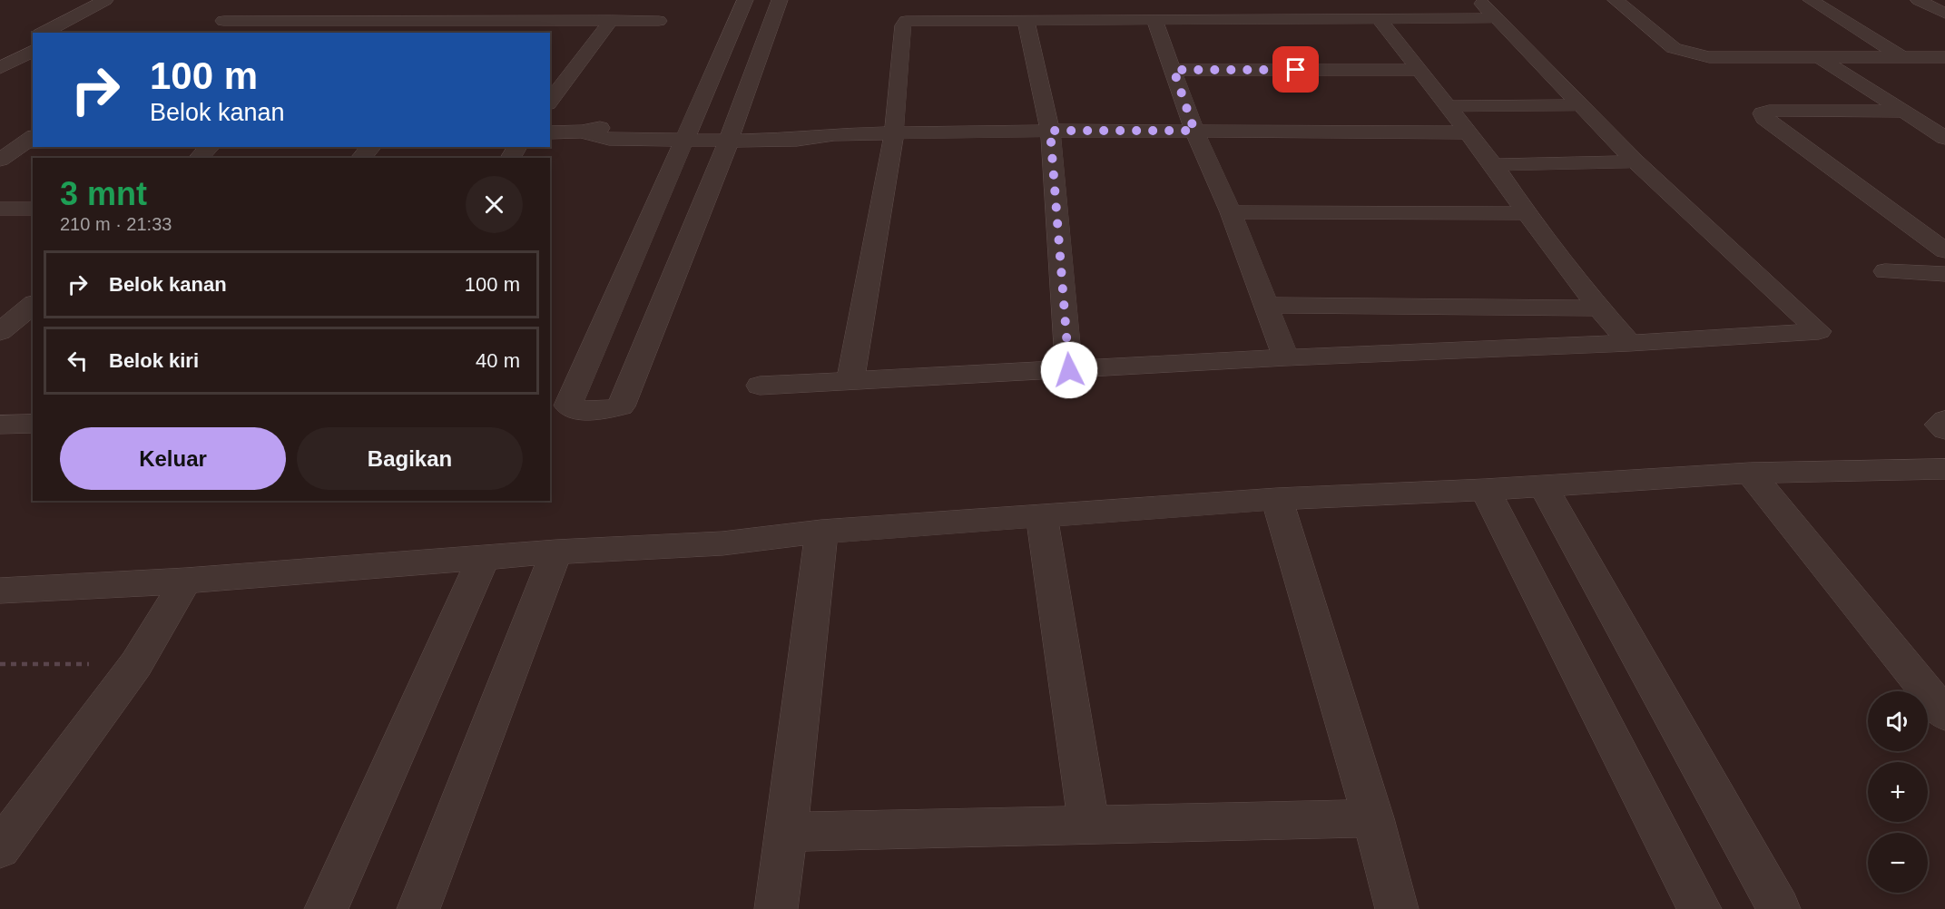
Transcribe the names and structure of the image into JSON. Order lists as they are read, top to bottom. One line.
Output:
{"page":{"turn":["100 m","Belok kanan"],"heading":["3 mnt","210 m · 21:33"],"list":[{"name":"Belok kanan","value":"100 m"},{"name":"Belok kiri","value":"40 m"}],"buttons":["Keluar","Bagikan"],"map_buttons":["+","−"]}}
